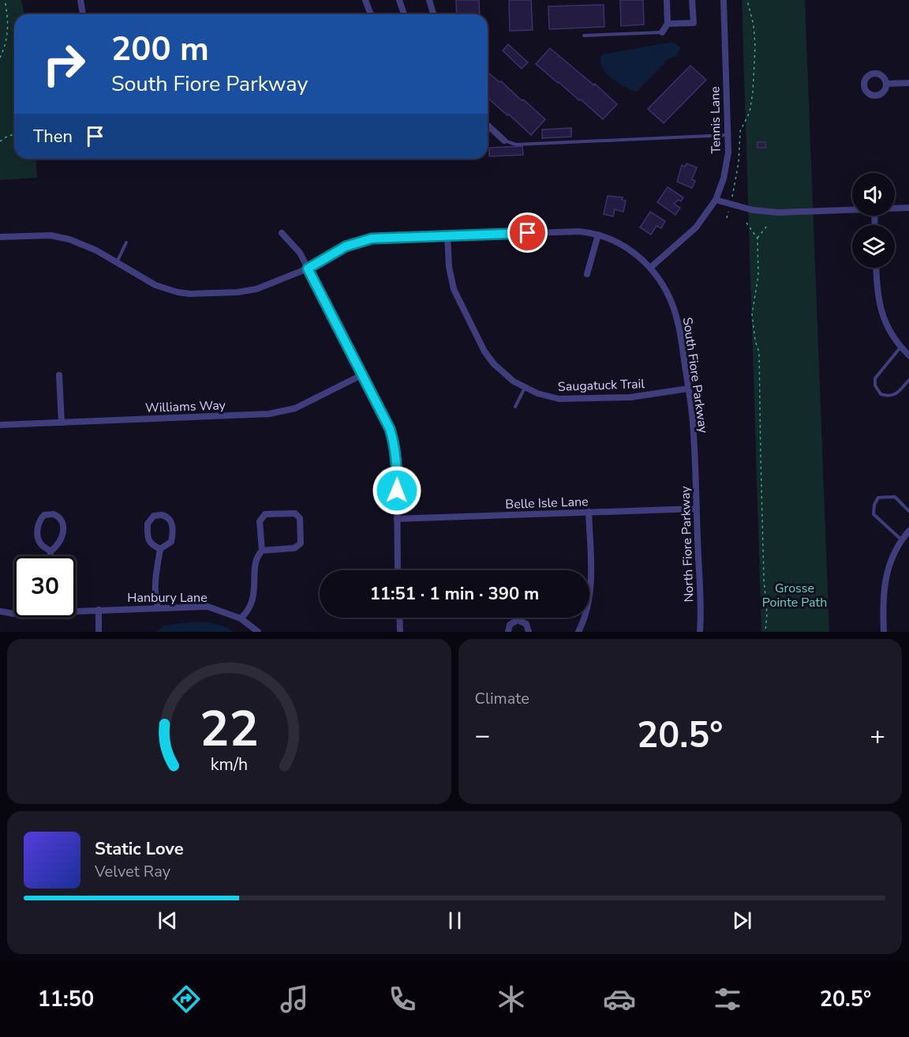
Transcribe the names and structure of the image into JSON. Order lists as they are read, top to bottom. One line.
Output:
{"streets":{"street":["Tennis Lane","South Fiore Parkway","Saugatuck Trail","Williams Way","Belle Isle Lane","North Fiore Parkway","Hanbury Lane"]},"crossings":[["Tennis Lane","South Fiore Parkway"],["South Fiore Parkway","Saugatuck Trail"],["South Fiore Parkway","North Fiore Parkway"],["Belle Isle Lane","North Fiore Parkway"]],"parks":["Grosse Pointe Path"],"page":{"turn":["200 m","South Fiore Parkway"],"then":"Then","limit":"30","trip":"11:51 · 1 min · 390 m","tile":"Climate","heat":["−","20.5°","+"],"song":["Static Love","Velvet Ray"],"tabs":["11:50","20.5°"],"gauge":["22","km/h"]}}
